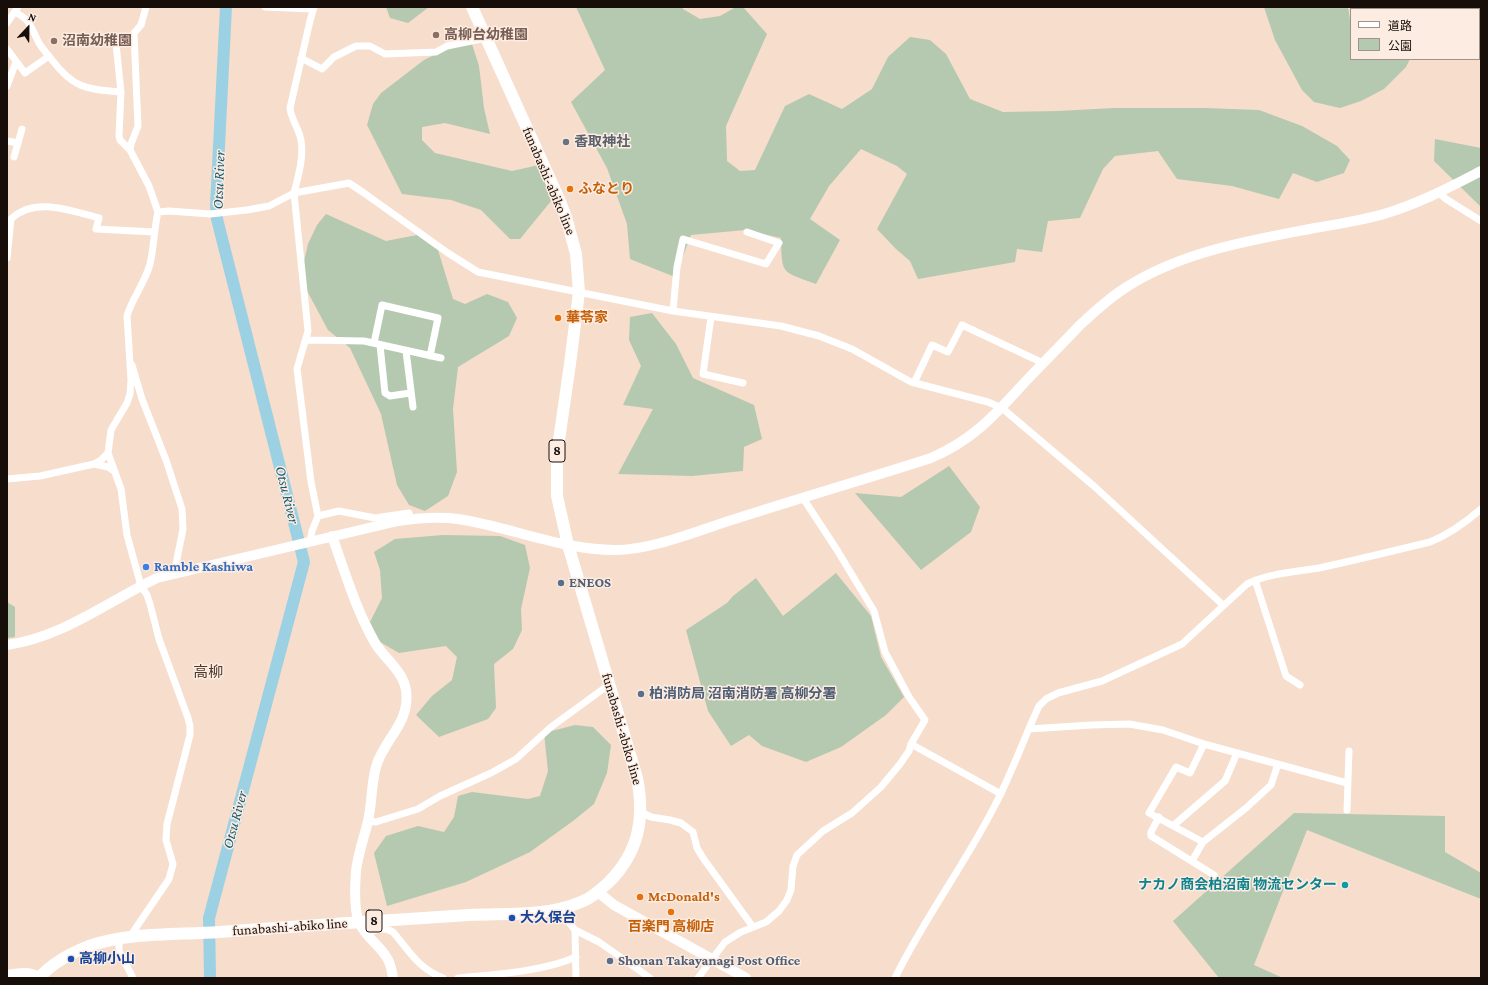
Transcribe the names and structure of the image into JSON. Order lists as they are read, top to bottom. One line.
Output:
{"streets":{"main road":["funabashi-abiko line","8"]},"districts":["高柳"],"water":["Otsu River"],"places":["高柳台幼稚園","沼南幼稚園","香取神社","ふなとり","華苓家","Ramble Kashiwa","ENEOS","柏消防局 沼南消防署 高柳分署","ナカノ商会柏沼南 物流センター","McDonald's","百楽門 高柳店","大久保台","高柳小山","Shonan Takayanagi Post Office"],"legend":["道路","公園"],"north":"top"}
